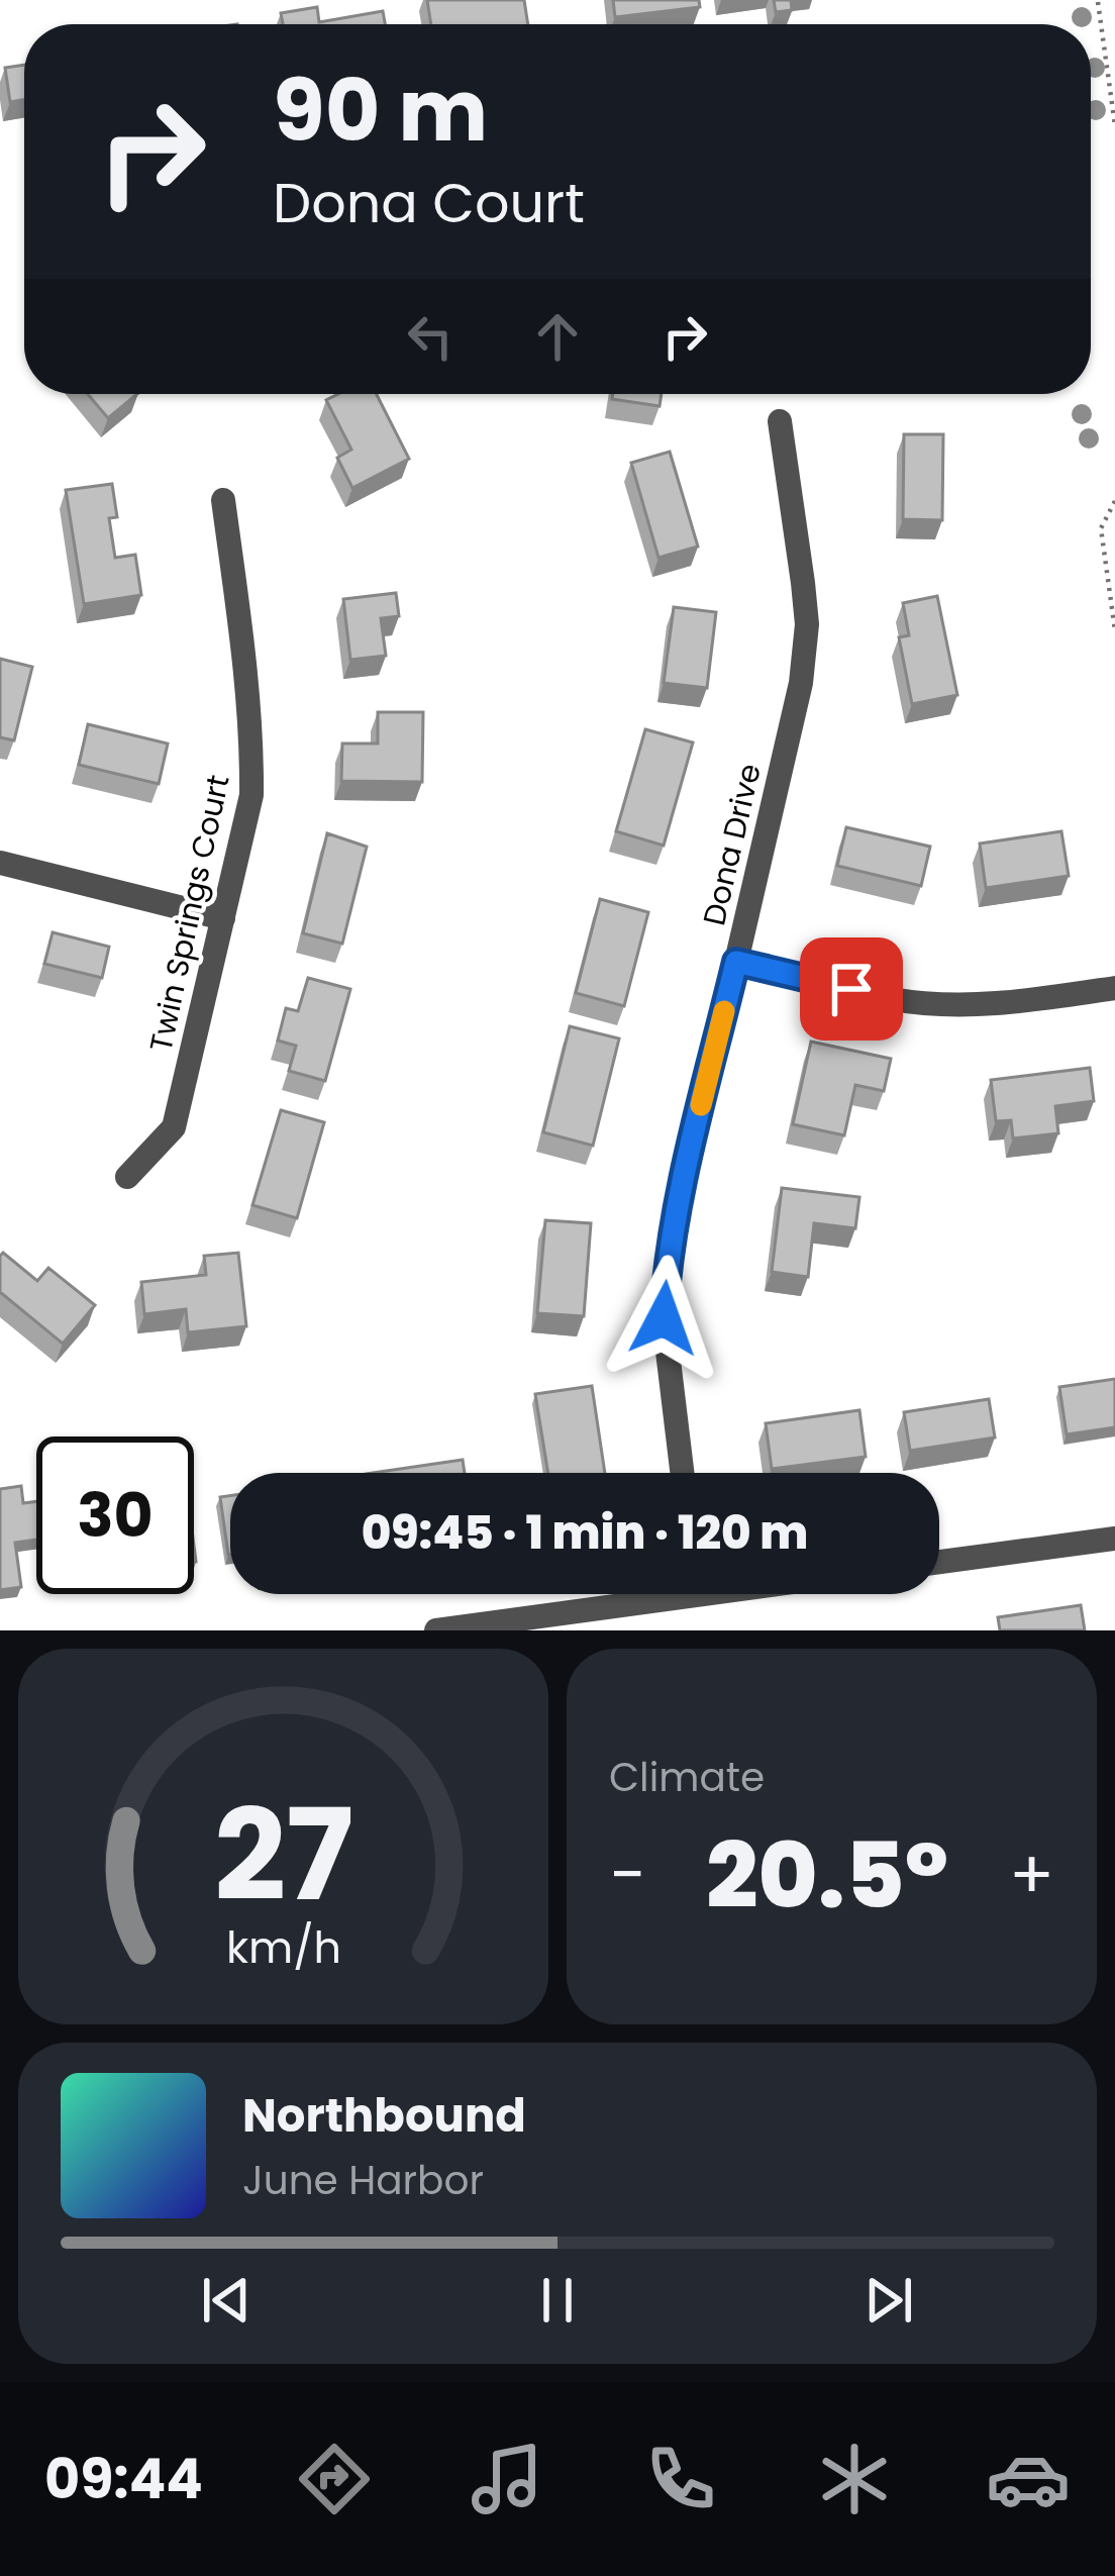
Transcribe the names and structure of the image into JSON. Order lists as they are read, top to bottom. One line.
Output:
{"streets":{"street":["Dona Drive","Twin Springs Court"]},"page":{"turn":["90 m","Dona Court"],"limit":"30","trip":"09:45 · 1 min · 120 m","tile":"Climate","heat":["−","20.5°","+"],"song":["Northbound","June Harbor"],"tabs":"09:44","gauge":["27","km/h"]}}
